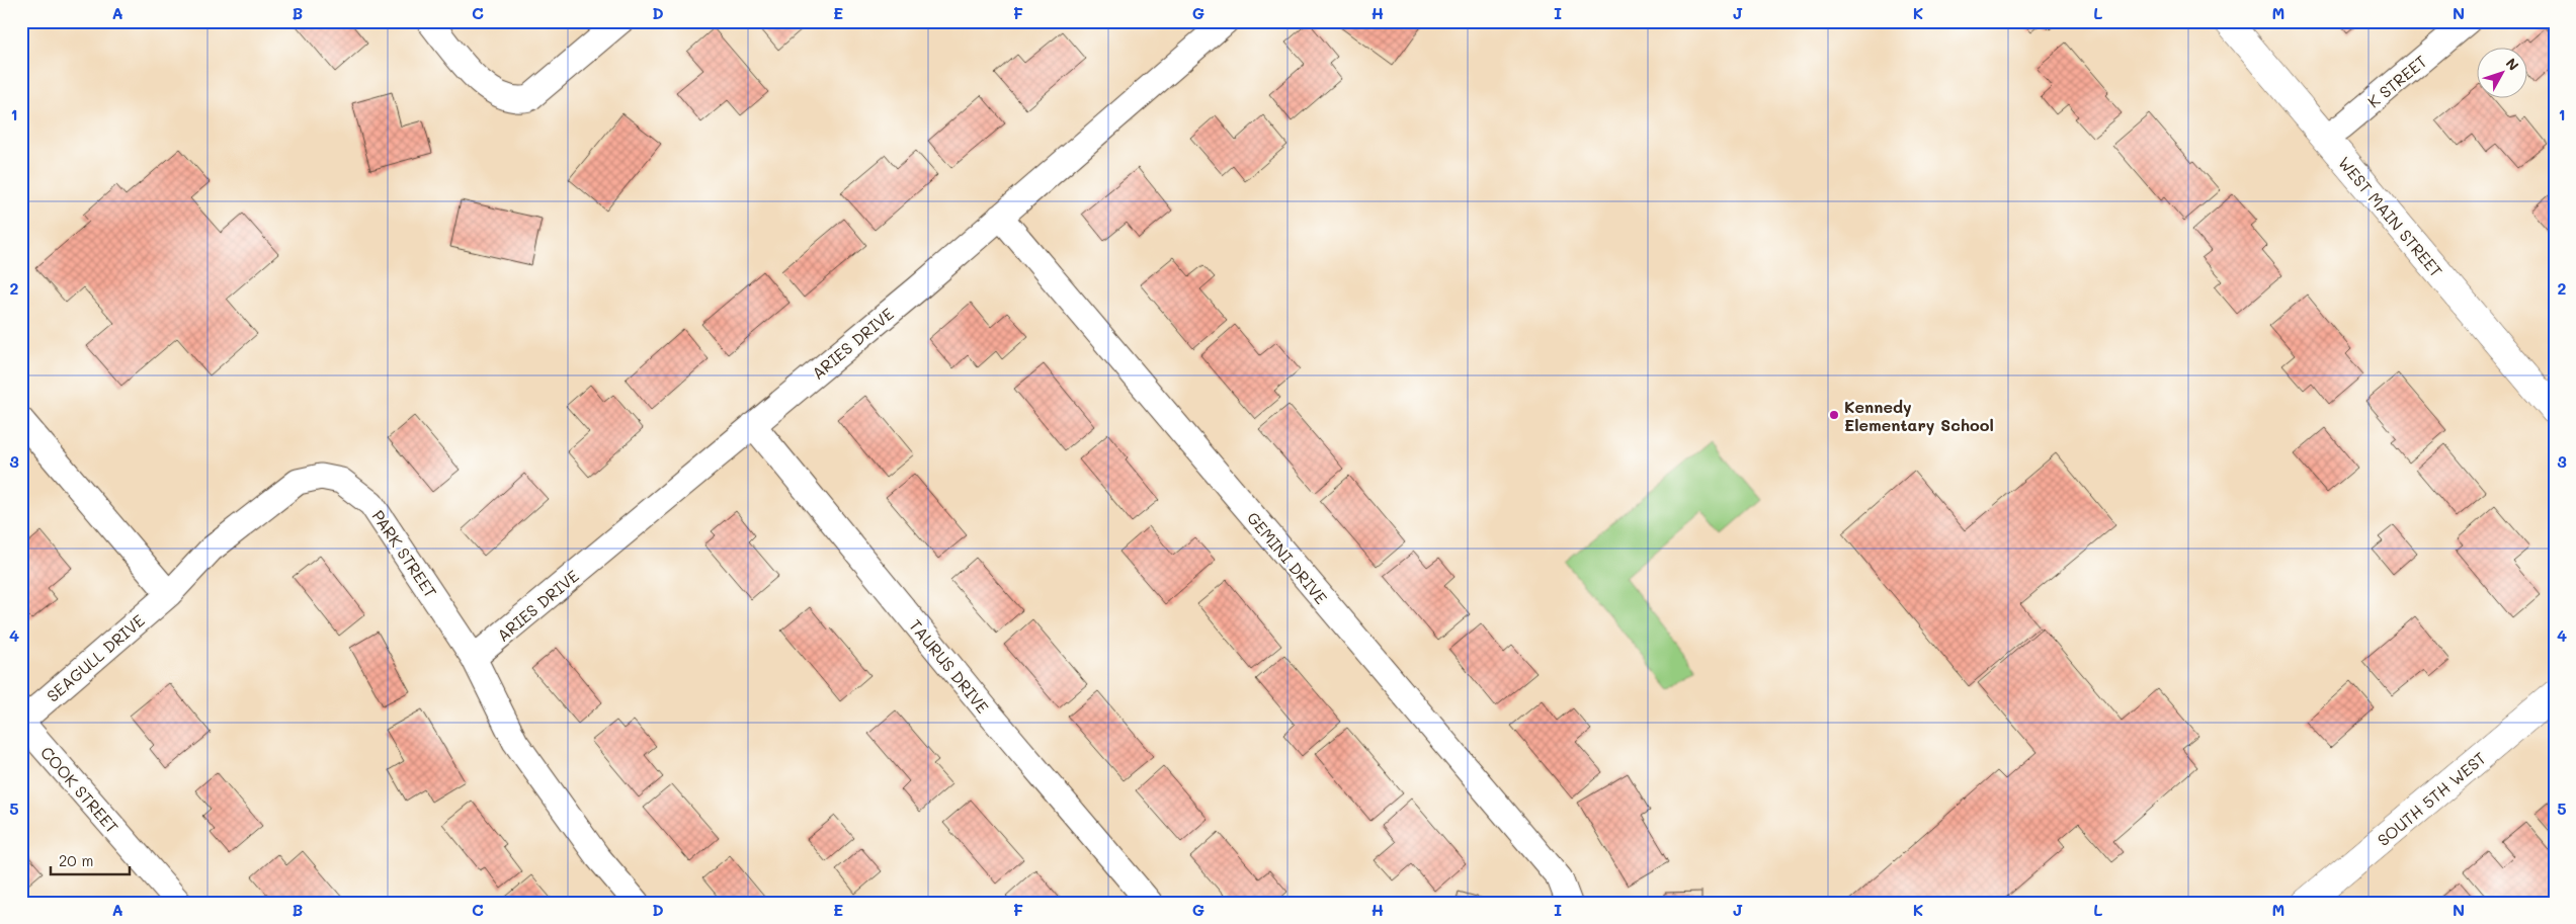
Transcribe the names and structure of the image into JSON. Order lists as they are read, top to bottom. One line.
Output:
{"streets":{"main road":["WEST MAIN STREET","SOUTH 5TH WEST"],"street":["K STREET","ARIES DRIVE","PARK STREET","GEMINI DRIVE","SEAGULL DRIVE","TAURUS DRIVE","COOK STREET"]},"crossings":[["K STREET","WEST MAIN STREET"],["ARIES DRIVE","PARK STREET"],["ARIES DRIVE","GEMINI DRIVE"],["ARIES DRIVE","TAURUS DRIVE"],["PARK STREET","SEAGULL DRIVE"],["SEAGULL DRIVE","COOK STREET"]],"places":["Kennedy Elementary School"],"scale_bar":"20 m","north":"top right","grid":{"columns":["A","B","C","D","E","F","G","H","I","J","K","L","M","N"],"rows":["1","2","3","4","5"]}}
